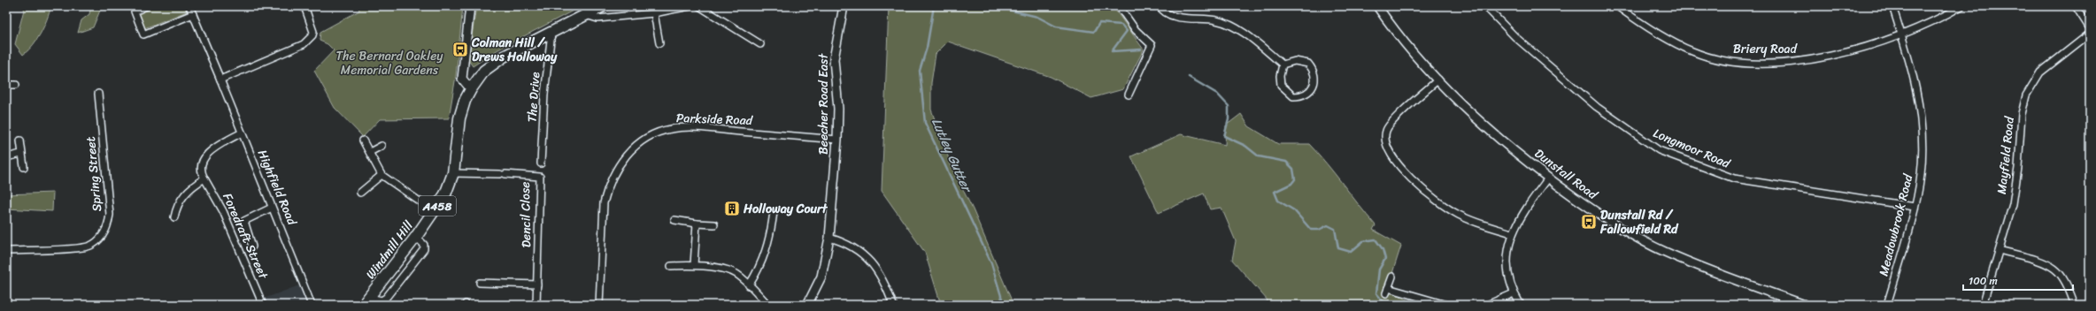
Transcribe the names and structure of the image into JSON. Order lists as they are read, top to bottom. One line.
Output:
{"streets":{"highway":["A458","Windmill Hill"],"street":["Briery Road","The Drive","Beecher Road East","Parkside Road","Longmoor Road","Mayfield Road","Spring Street","Dunstall Road","Highfield Road","Dencil Close","Meadowbrook Road","Foredraft Street"]},"crossings":[["Briery Road","Meadowbrook Road"],["The Drive","A458"],["Beecher Road East","Parkside Road"],["Longmoor Road","Meadowbrook Road"],["A458","Windmill Hill"],["Dencil Close","Windmill Hill"]],"water":["Lutley Gutter"],"parks":["The Bernard Oakley Memorial Gardens"],"places":{"bus stop":["Colman Hill / Drews Holloway","Dunstall Rd / Fallowfield Rd"],"building":["Holloway Court"]},"scale_bar":"100 m"}
